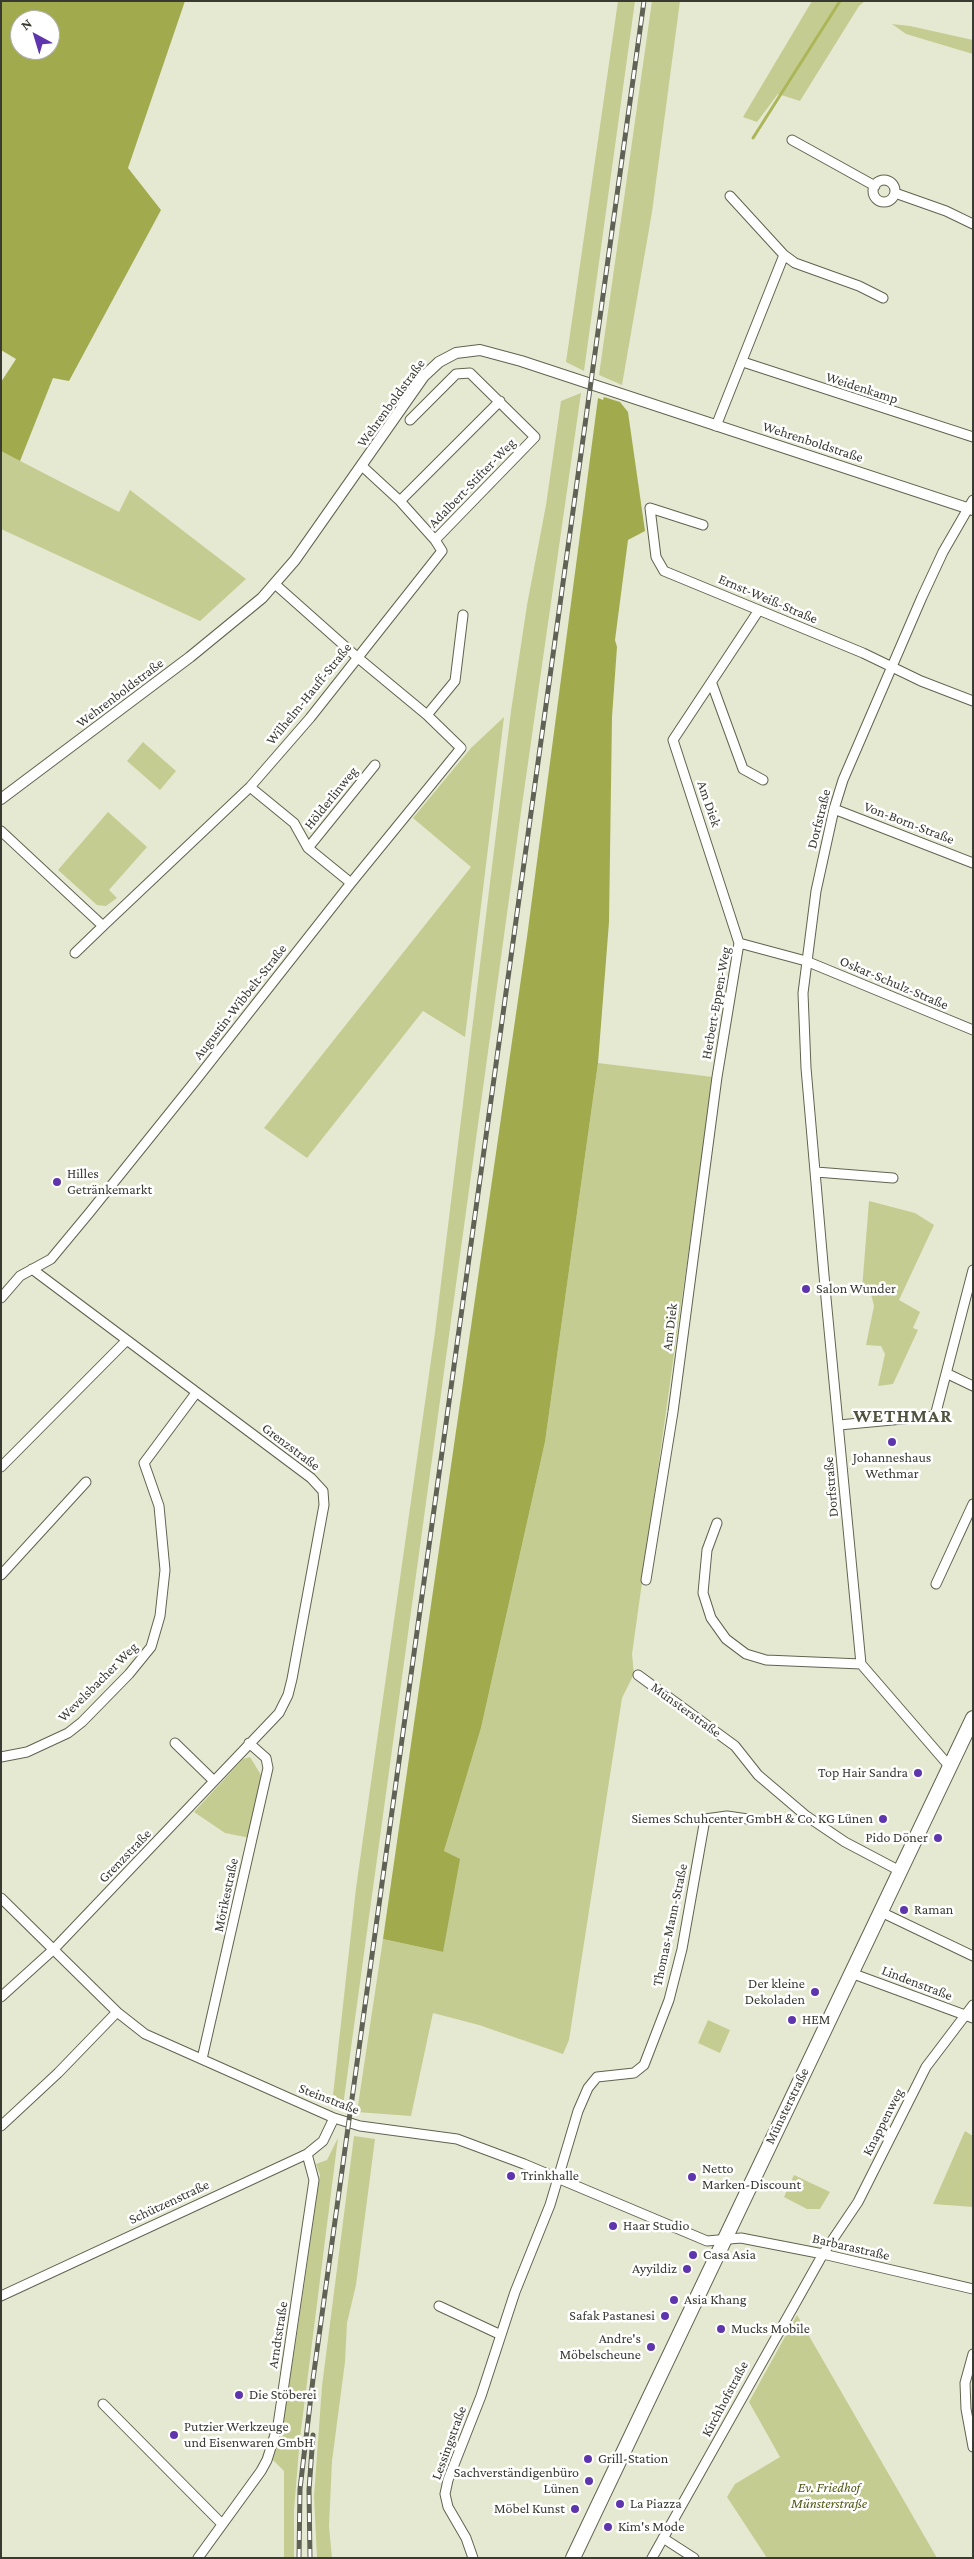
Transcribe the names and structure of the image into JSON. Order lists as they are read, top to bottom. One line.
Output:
{"streets":{"main road":["Münsterstraße"],"street":["Weidenkamp","Wehrenboldstraße","Adalbert-Stifter-Weg","Ernst-Weiß-Straße","Wilhelm-Hauff-Straße","Hölderlinweg","Am Diek","Dorfstraße","Von-Born-Straße","Oskar-Schulz-Straße","Augustin-Wibbelt-Straße","Herbert-Eppen-Weg","Grenzstraße","Wevelsbacher Weg","Mörikestraße","Thomas-Mann-Straße","Lindenstraße","Steinstraße","Knappenweg","Schützenstraße","Barbarastraße","Arndtstraße","Kirchhofstraße","Lessingstraße"]},"crossings":[["Wehrenboldstraße","Dorfstraße"],["Wehrenboldstraße","Augustin-Wibbelt-Straße"],["Adalbert-Stifter-Weg","Wilhelm-Hauff-Straße"],["Ernst-Weiß-Straße","Am Diek"],["Ernst-Weiß-Straße","Dorfstraße"],["Wilhelm-Hauff-Straße","Hölderlinweg"],["Wilhelm-Hauff-Straße","Augustin-Wibbelt-Straße"],["Hölderlinweg","Augustin-Wibbelt-Straße"],["Am Diek","Herbert-Eppen-Weg"],["Dorfstraße","Von-Born-Straße"],["Dorfstraße","Oskar-Schulz-Straße"],["Dorfstraße","Herbert-Eppen-Weg"],["Oskar-Schulz-Straße","Herbert-Eppen-Weg"],["Augustin-Wibbelt-Straße","Grenzstraße"],["Grenzstraße","Wevelsbacher Weg"],["Grenzstraße","Mörikestraße"],["Grenzstraße","Steinstraße"],["Münsterstraße","Lindenstraße"],["Münsterstraße","Steinstraße"],["Münsterstraße","Barbarastraße"],["Mörikestraße","Steinstraße"],["Thomas-Mann-Straße","Steinstraße"],["Thomas-Mann-Straße","Lessingstraße"],["Lindenstraße","Knappenweg"],["Steinstraße","Schützenstraße"],["Steinstraße","Barbarastraße"],["Steinstraße","Lessingstraße"],["Knappenweg","Barbarastraße"],["Knappenweg","Kirchhofstraße"],["Schützenstraße","Arndtstraße"],["Barbarastraße","Kirchhofstraße"]],"districts":["WETHMAR"],"parks":["Ev. Friedhof Münsterstraße"],"places":["Hilles Getränkemarkt","Salon Wunder","Johanneshaus Wethmar","Top Hair Sandra","Siemes Schuhcenter GmbH & Co. KG Lünen","Pido Döner","Raman","Der kleine Dekoladen","HEM","Trinkhalle","Netto Marken-Discount","Haar Studio","Casa Asia","Ayyildiz","Asia Khang","Safak Pastanesi","Mucks Mobile","Andre's Möbelscheune","Die Stöberei","Putzier Werkzeuge und Eisenwaren GmbH","Grill-Station","Sachverständigenbüro Lünen","La Piazza","Möbel Kunst","Kim's Mode"],"north":"top left"}
